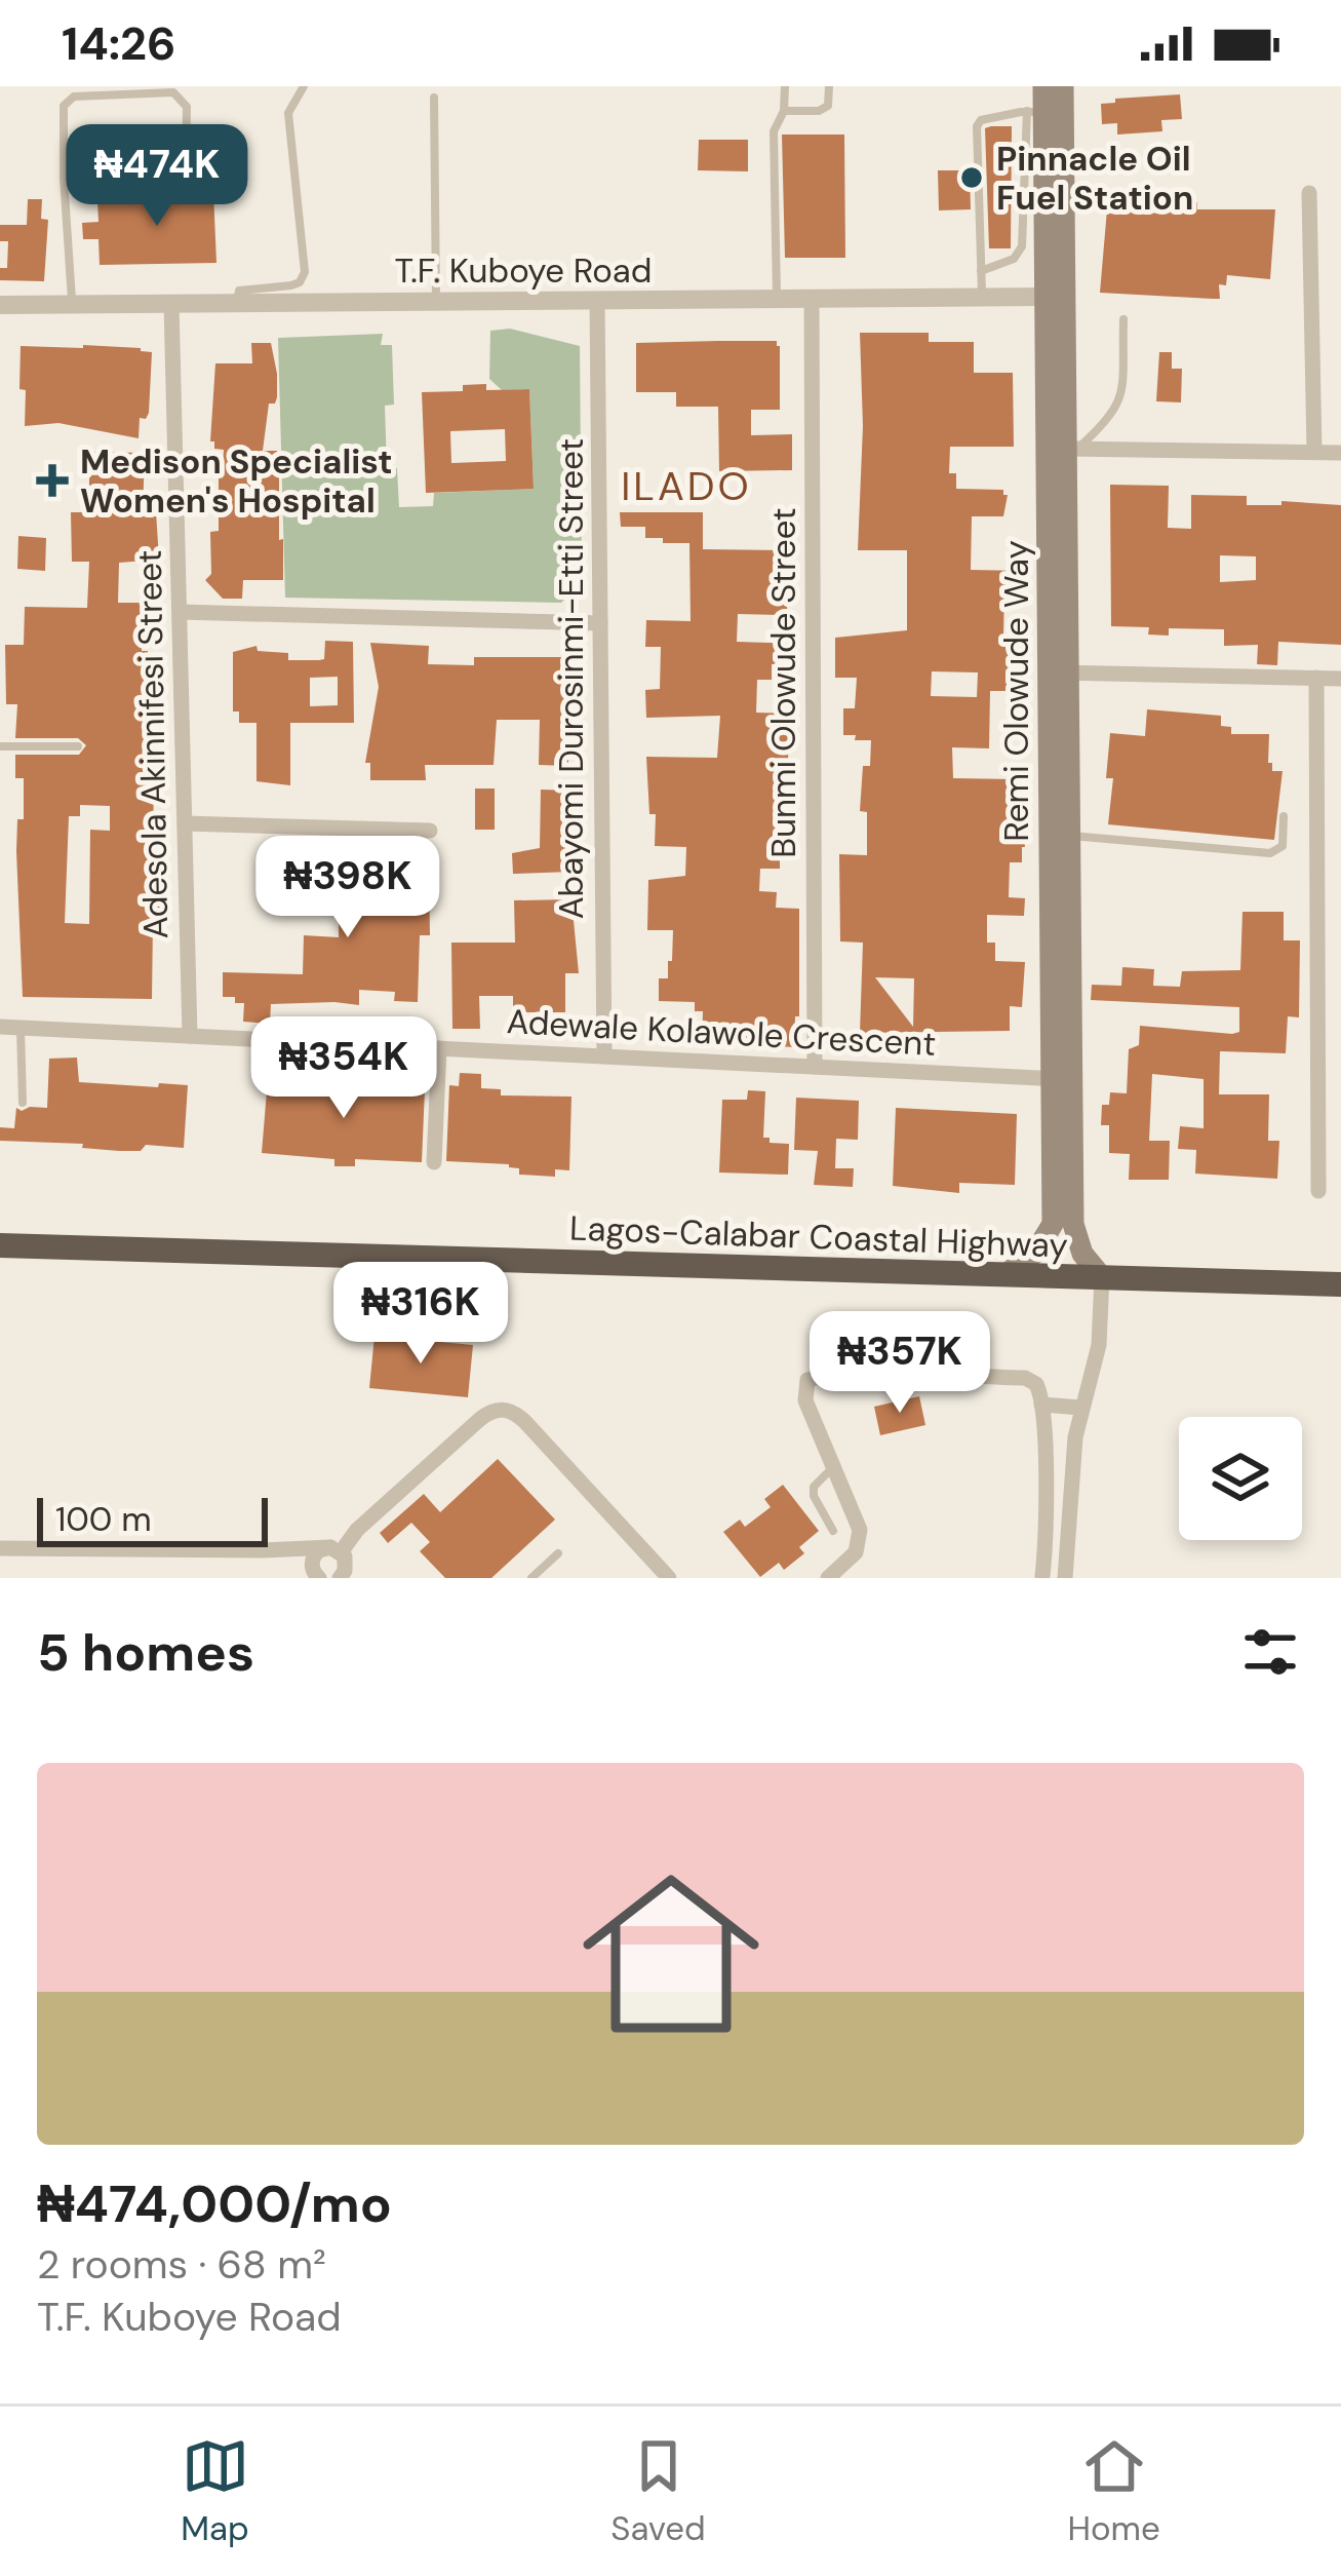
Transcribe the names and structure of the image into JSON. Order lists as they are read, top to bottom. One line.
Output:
{"streets":{"highway":["Lagos-Calabar Coastal Highway"],"main road":["Remi Olowude Way"],"street":["T.F. Kuboye Road","Abayomi Durosinmi-Etti Street","Bunmi Olowude Street","Adesola Akinnifesi Street","Adewale Kolawole Crescent"]},"crossings":[["T.F. Kuboye Road","Abayomi Durosinmi-Etti Street"],["T.F. Kuboye Road","Bunmi Olowude Street"],["T.F. Kuboye Road","Remi Olowude Way"],["T.F. Kuboye Road","Adesola Akinnifesi Street"],["Abayomi Durosinmi-Etti Street","Adewale Kolawole Crescent"],["Bunmi Olowude Street","Adewale Kolawole Crescent"],["Remi Olowude Way","Adewale Kolawole Crescent"],["Remi Olowude Way","Lagos-Calabar Coastal Highway"],["Adesola Akinnifesi Street","Adewale Kolawole Crescent"]],"districts":["ILADO"],"places":{"other":["Pinnacle Oil Fuel Station"],"health":["Medison Specialist Women's Hospital"]},"scale_bar":"100 m","page":{"status":"14:26","price":["₦474K","₦398K","₦354K","₦316K","₦357K"],"scale":"100 m","heading":"5 homes","list":[{"name":"₦474,000/mo","note":"2 rooms · 68 m² · T.F. Kuboye Road"}],"tabs":["Map","Saved","Home"]}}
